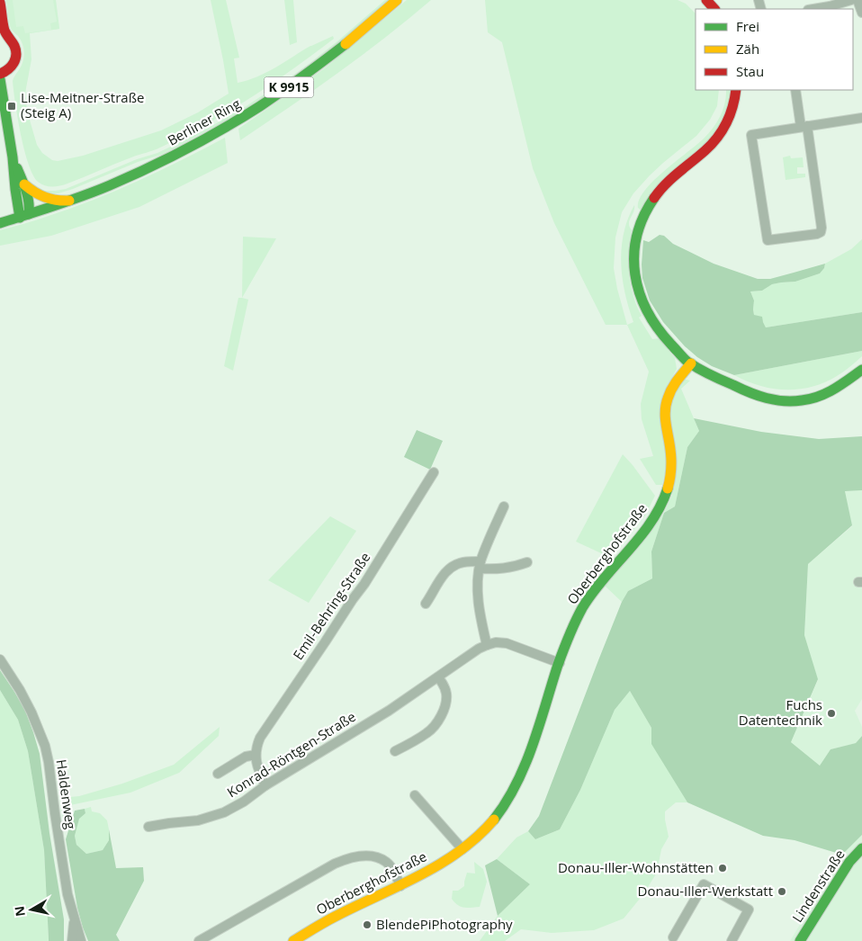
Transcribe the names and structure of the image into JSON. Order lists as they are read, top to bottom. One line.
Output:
{"streets":{"street":["K 9915","Berliner Ring","Oberberghofstraße","Emil-Behring-Straße","Konrad-Röntgen-Straße","Haldenweg","Lindenstraße"]},"crossings":[["Oberberghofstraße","Konrad-Röntgen-Straße"]],"places":{"transit":["Lise-Meitner-Straße (Steig A)"],"other":["Fuchs Datentechnik","Donau-Iller-Wohnstätten","Donau-Iller-Werkstatt","BlendePiPhotography"]},"legend":["Frei","Zäh","Stau"],"north":"left"}
